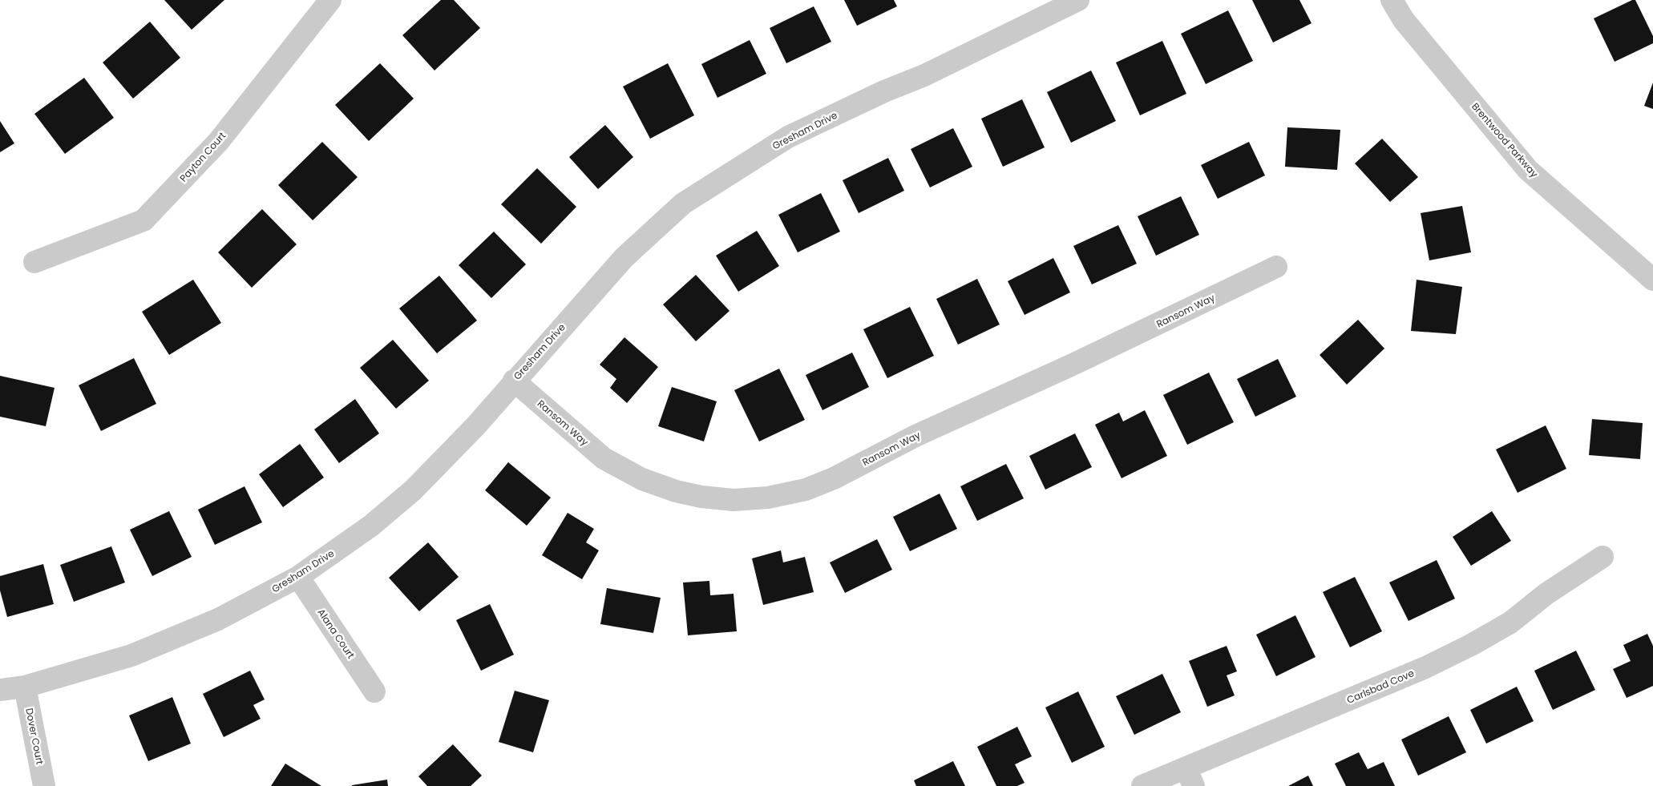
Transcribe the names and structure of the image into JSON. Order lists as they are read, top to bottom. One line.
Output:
{"streets":{"street":["Gresham Drive","Brentwood Parkway","Payton Court","Ransom Way","Alana Court","Carlsbad Cove","Dover Court"]},"crossings":[["Gresham Drive","Ransom Way"],["Gresham Drive","Alana Court"],["Gresham Drive","Dover Court"]]}
